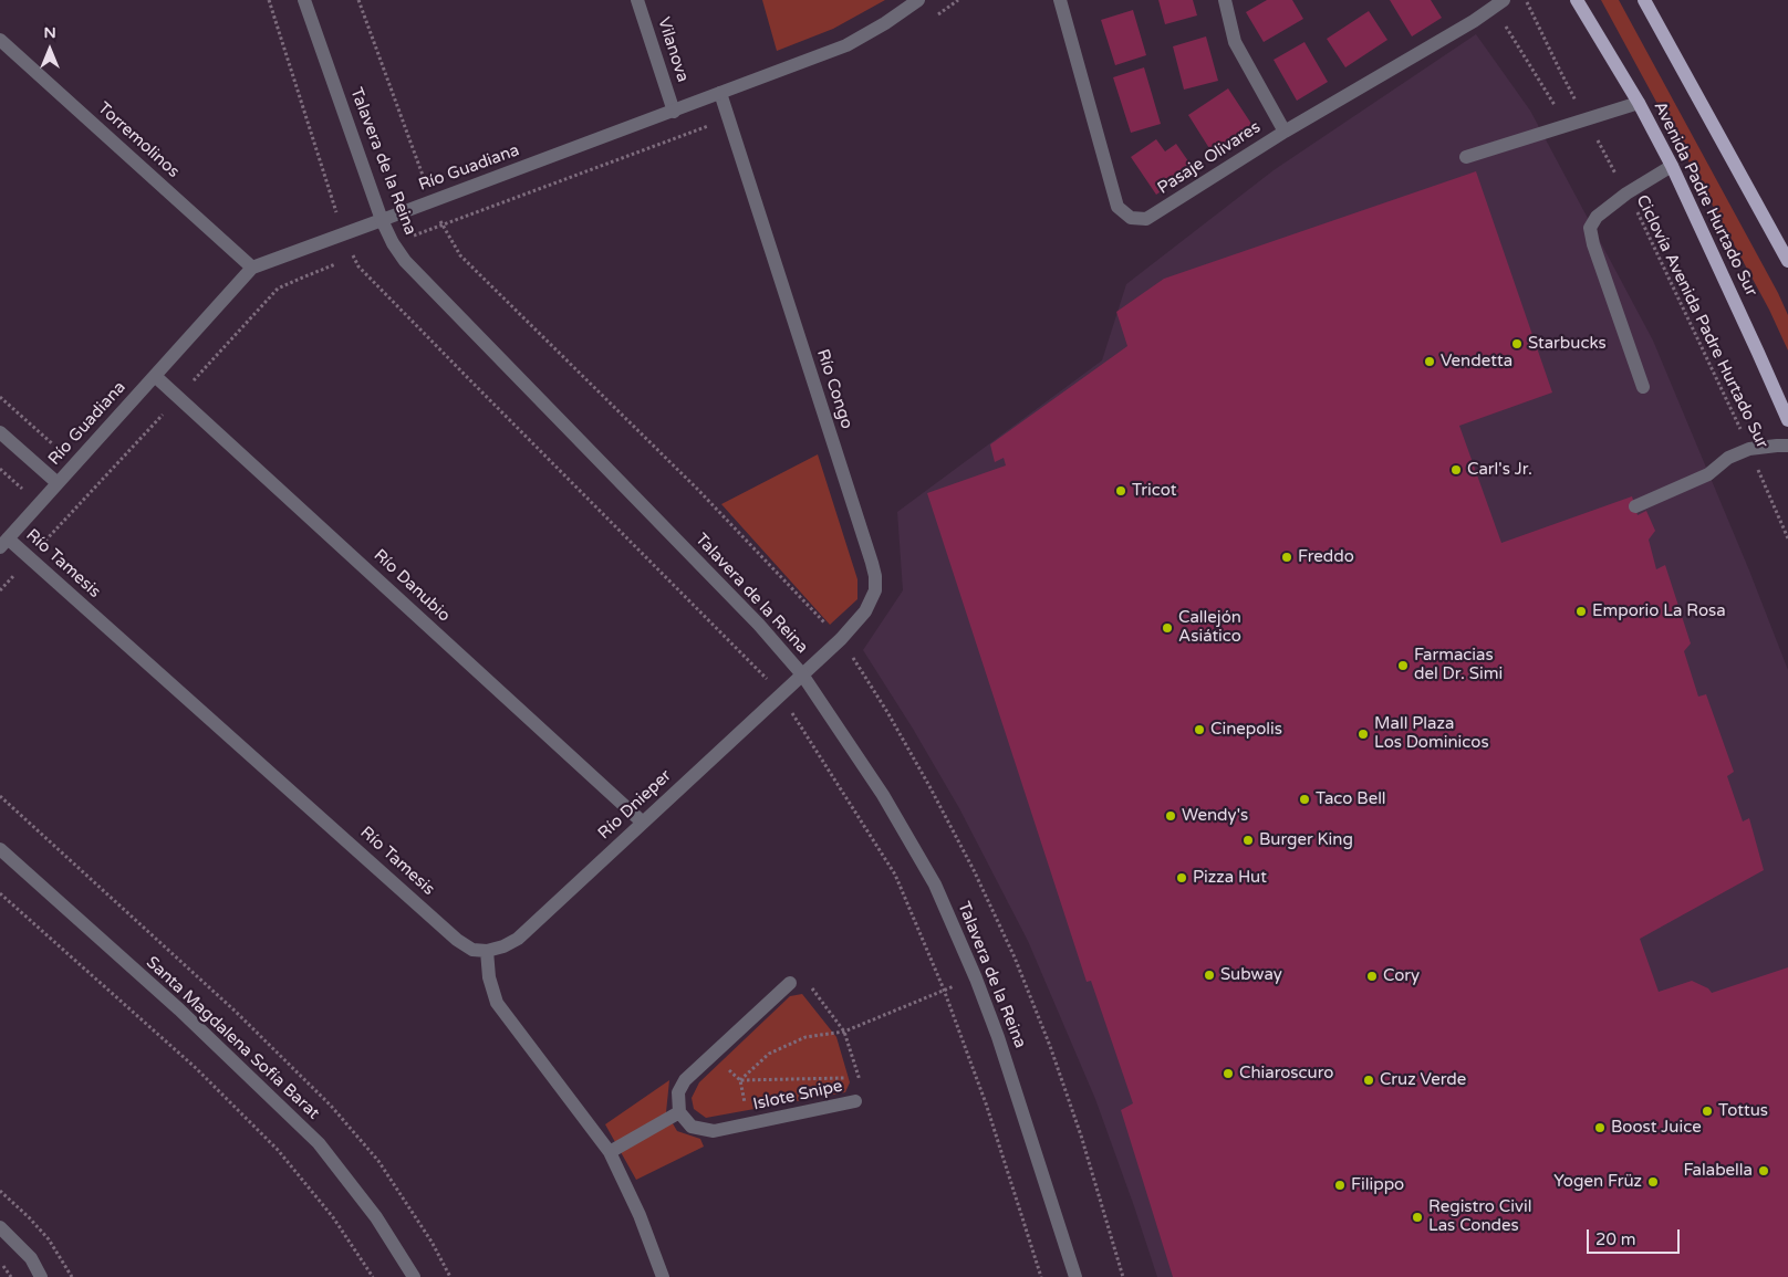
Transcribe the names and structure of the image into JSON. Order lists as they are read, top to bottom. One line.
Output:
{"streets":{"main road":["Avenida Padre Hurtado Sur"],"street":["Vilanova","Torremolinos","Pasaje Olivares","Talavera de la Reina","Río Guadiana","Río Congo","Río Tamesis","Río Danubio","Río Dnieper","Santa Magdalena Sofía Barat","Islote Snipe"],"path":["Ciclovía Avenida Padre Hurtado Sur"]},"crossings":[["Vilanova","Río Guadiana"],["Torremolinos","Río Guadiana"],["Talavera de la Reina","Río Guadiana"],["Talavera de la Reina","Río Congo"],["Talavera de la Reina","Río Dnieper"],["Río Guadiana","Río Congo"],["Río Guadiana","Río Tamesis"],["Río Guadiana","Río Danubio"],["Río Congo","Río Dnieper"],["Río Tamesis","Río Dnieper"],["Río Danubio","Río Dnieper"]],"places":["Starbucks","Vendetta","Carl's Jr.","Tricot","Freddo","Emporio La Rosa","Callejón Asiático","Farmacias del Dr. Simi","Cinepolis","Mall Plaza Los Dominicos","Taco Bell","Wendy's","Burger King","Pizza Hut","Subway","Cory","Chiaroscuro","Cruz Verde","Tottus","Boost Juice","Falabella","Yogen Früz","Filippo","Registro Civil Las Condes"],"scale_bar":"20 m","north":"top"}
